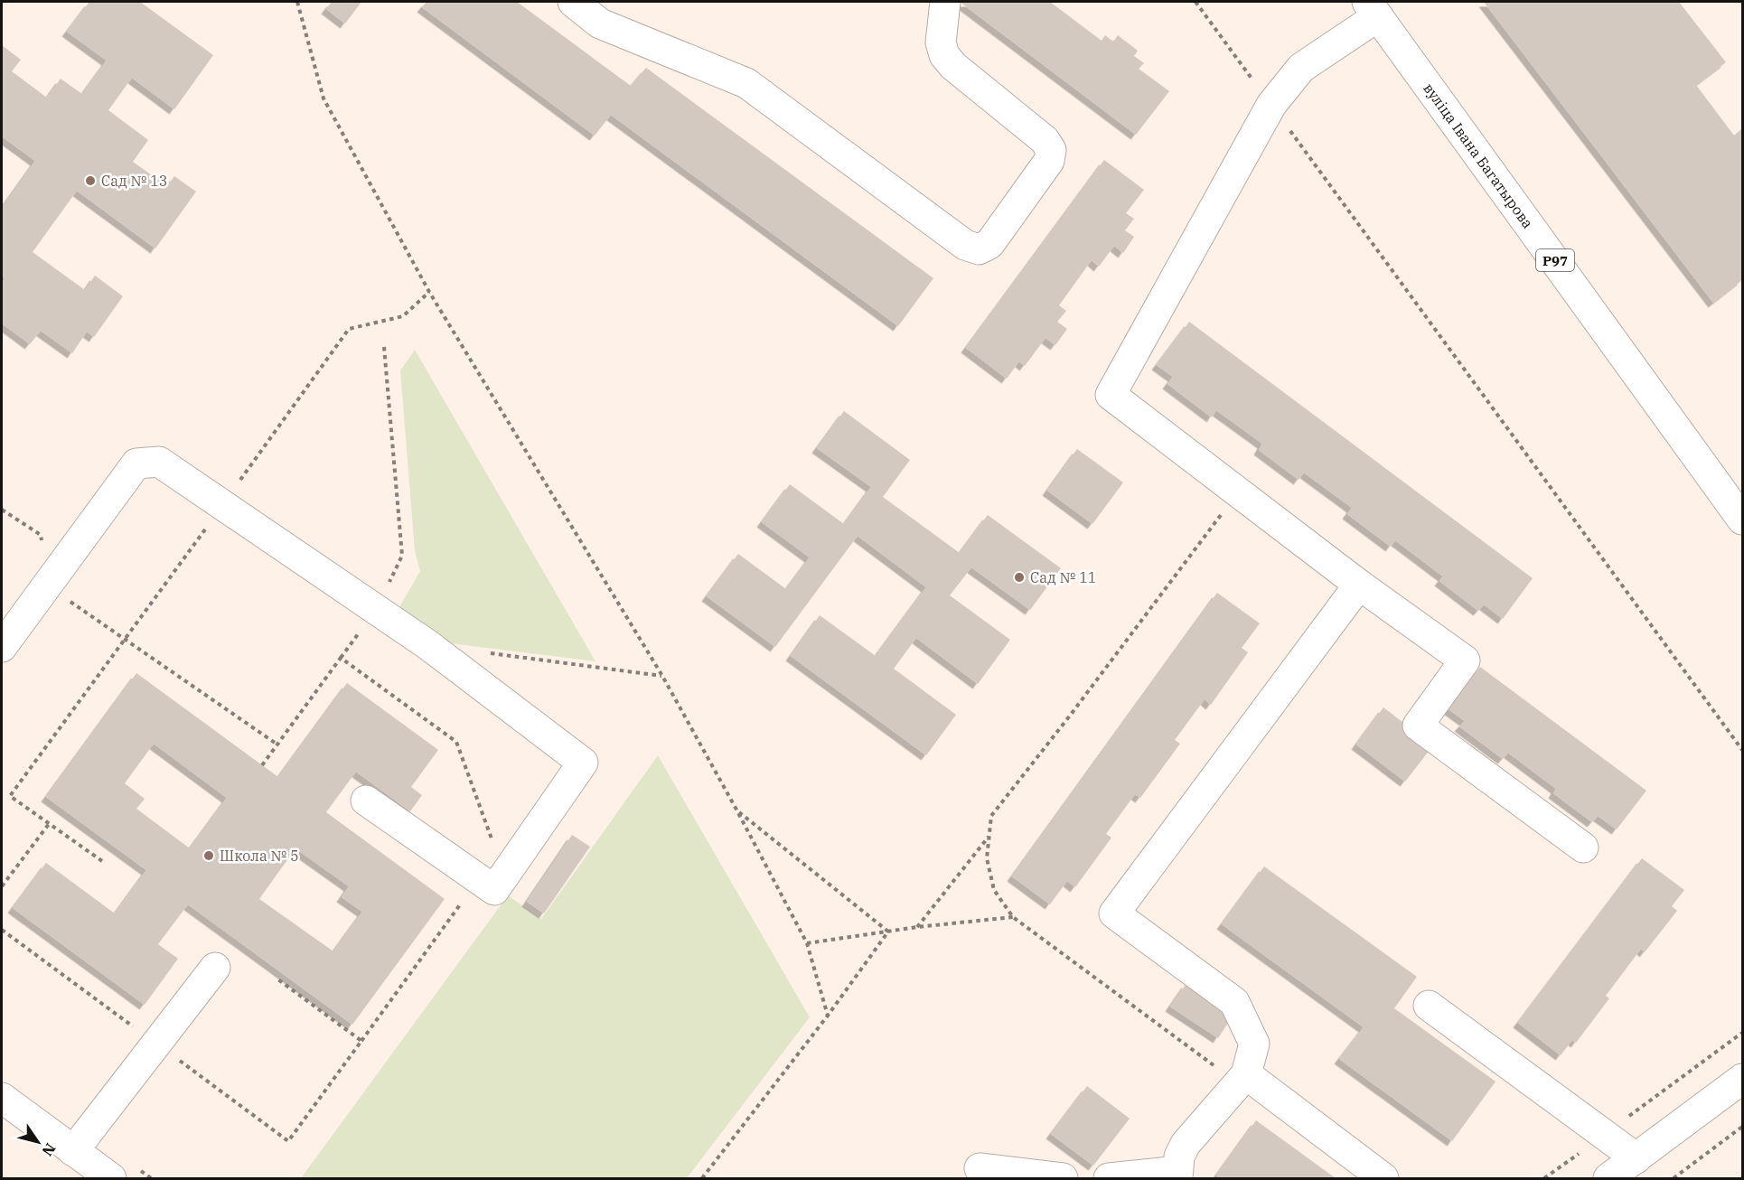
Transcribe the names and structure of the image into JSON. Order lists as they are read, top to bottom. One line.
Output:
{"streets":{"main road":["вуліца Івана Багатырова","Р97"]},"places":["Сад № 13","Сад № 11","Школа № 5"],"north":"bottom right"}
